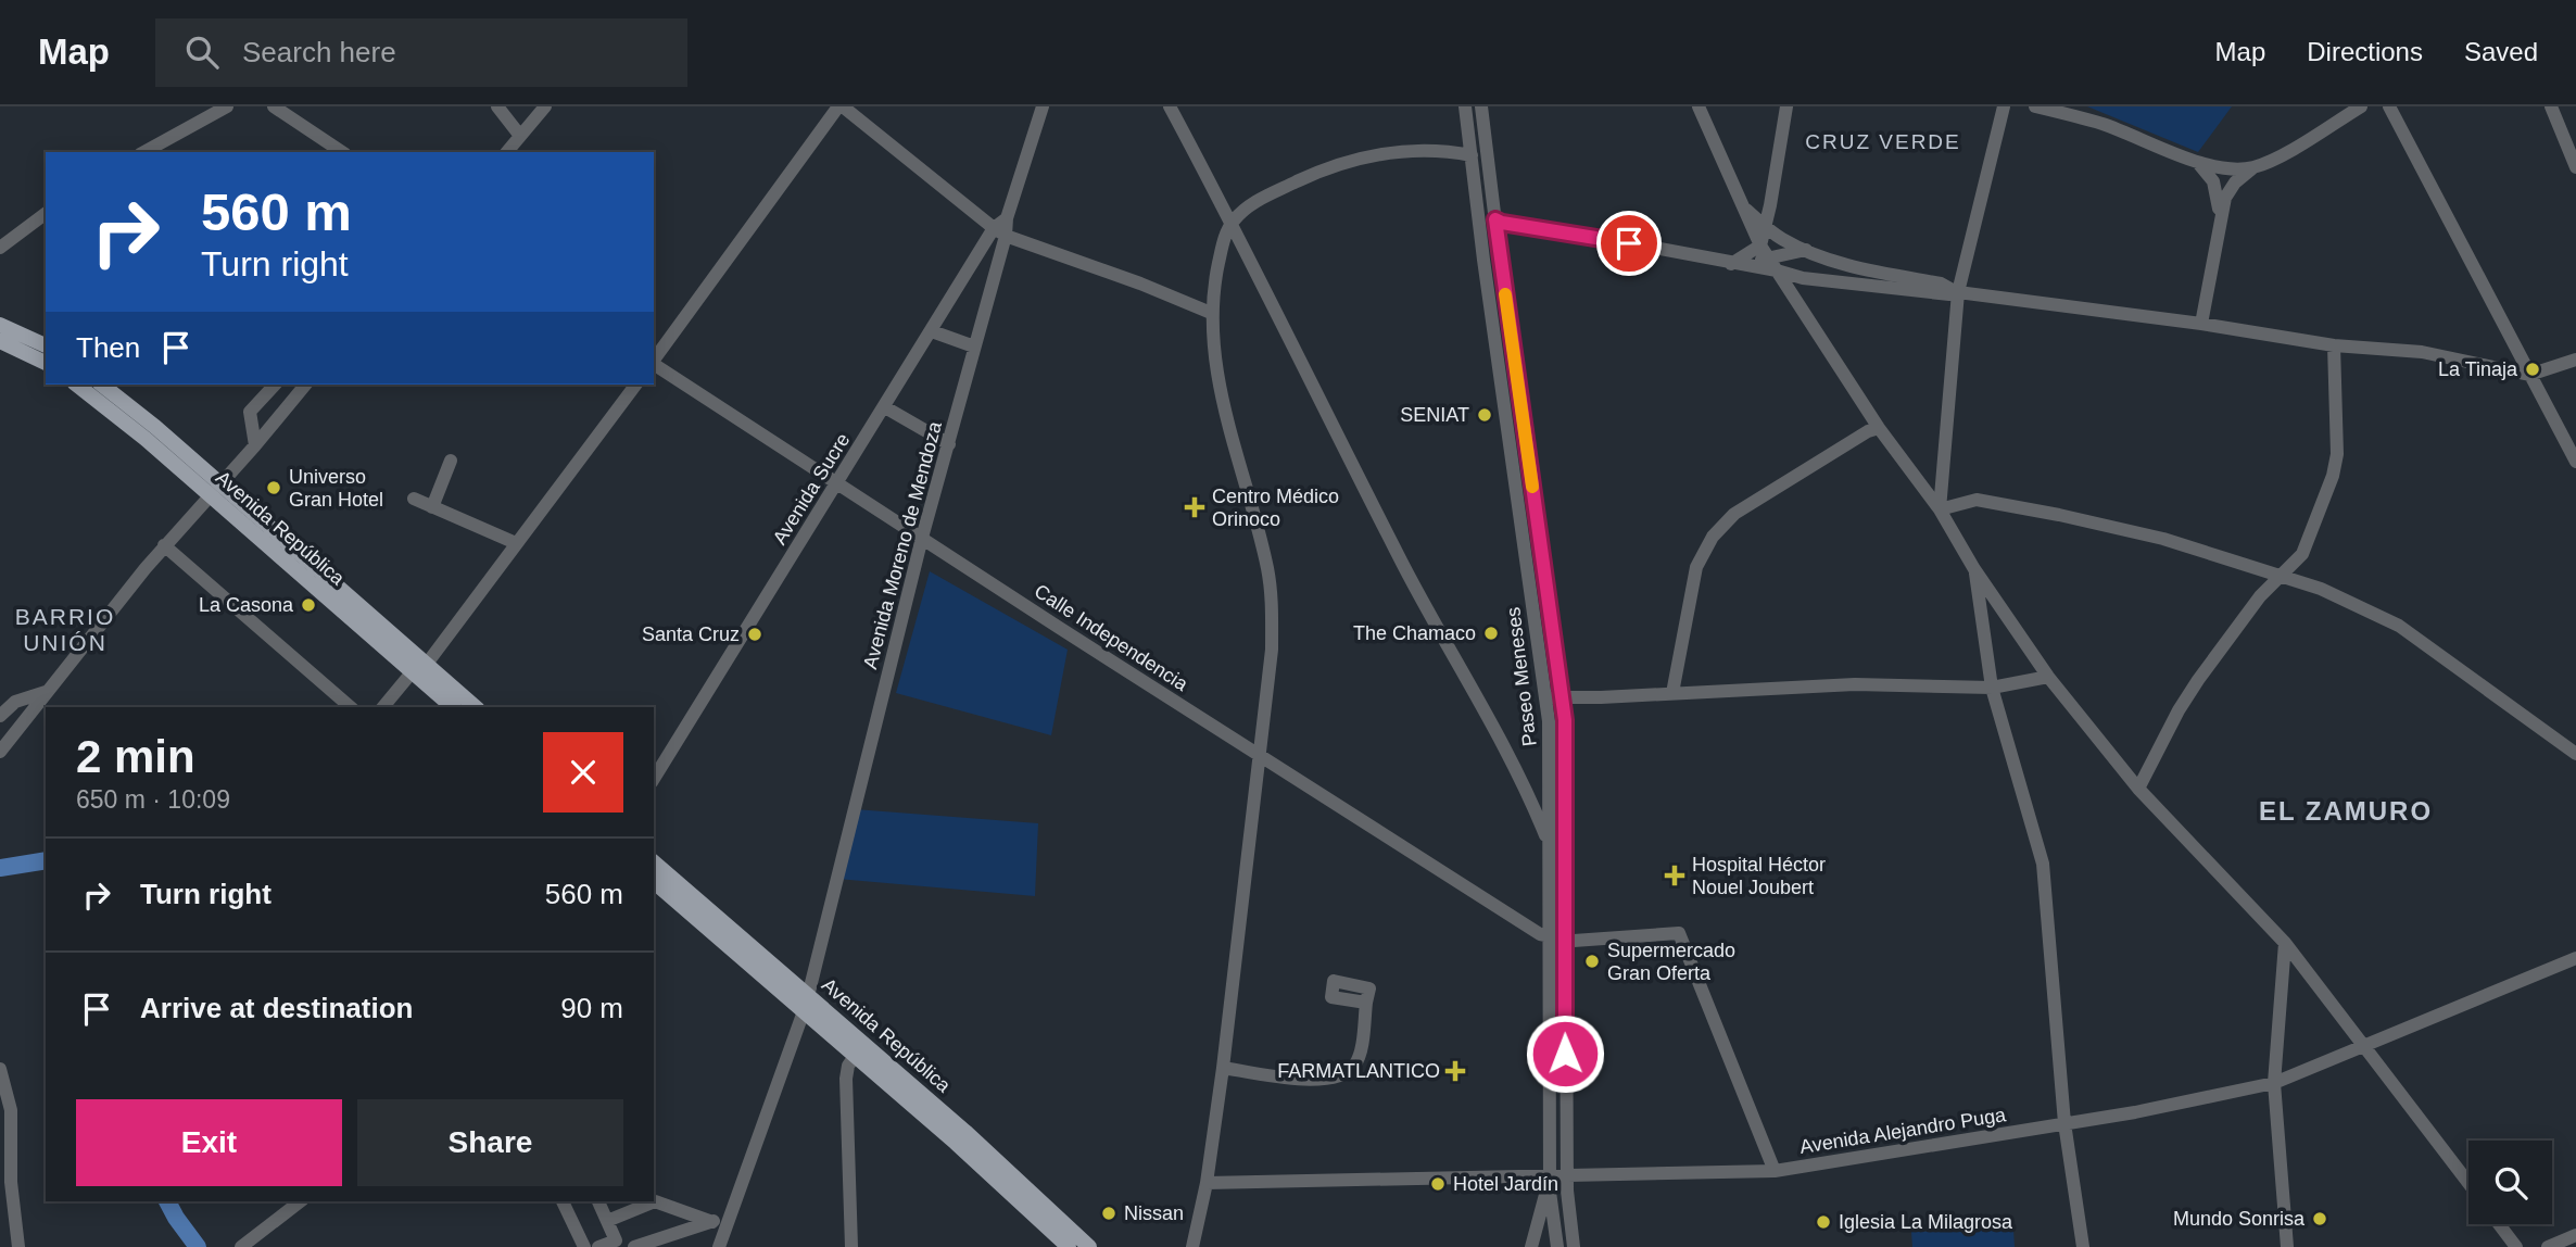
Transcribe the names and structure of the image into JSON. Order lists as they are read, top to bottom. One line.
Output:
{"streets":{"main road":["Avenida República"],"street":["Avenida Sucre","Avenida Moreno de Mendoza","Calle Independencia","Paseo Meneses","Avenida Alejandro Puga"]},"crossings":[["Avenida Sucre","Avenida Moreno de Mendoza"],["Avenida Sucre","Calle Independencia"],["Avenida República","Avenida Moreno de Mendoza"],["Avenida Moreno de Mendoza","Calle Independencia"],["Calle Independencia","Paseo Meneses"],["Paseo Meneses","Avenida Alejandro Puga"]],"districts":["CRUZ VERDE","BARRIO UNIÓN","EL ZAMURO"],"places":{"other":["La Tinaja","SENIAT","Universo Gran Hotel","La Casona","The Chamaco","Santa Cruz","Supermercado Gran Oferta","Hotel Jardín","Nissan","Mundo Sonrisa","Iglesia La Milagrosa"],"health":["Centro Médico Orinoco","Hospital Héctor Nouel Joubert","FARMATLANTICO"]},"page":{"header":"Map","search":"Search here","nav":["Map","Directions","Saved"],"turn":["560 m","Turn right"],"then":"Then","heading":["2 min","650 m · 10:09"],"list":[{"name":"Turn right","value":"560 m"},{"name":"Arrive at destination","value":"90 m"}],"buttons":["Exit","Share"]}}
